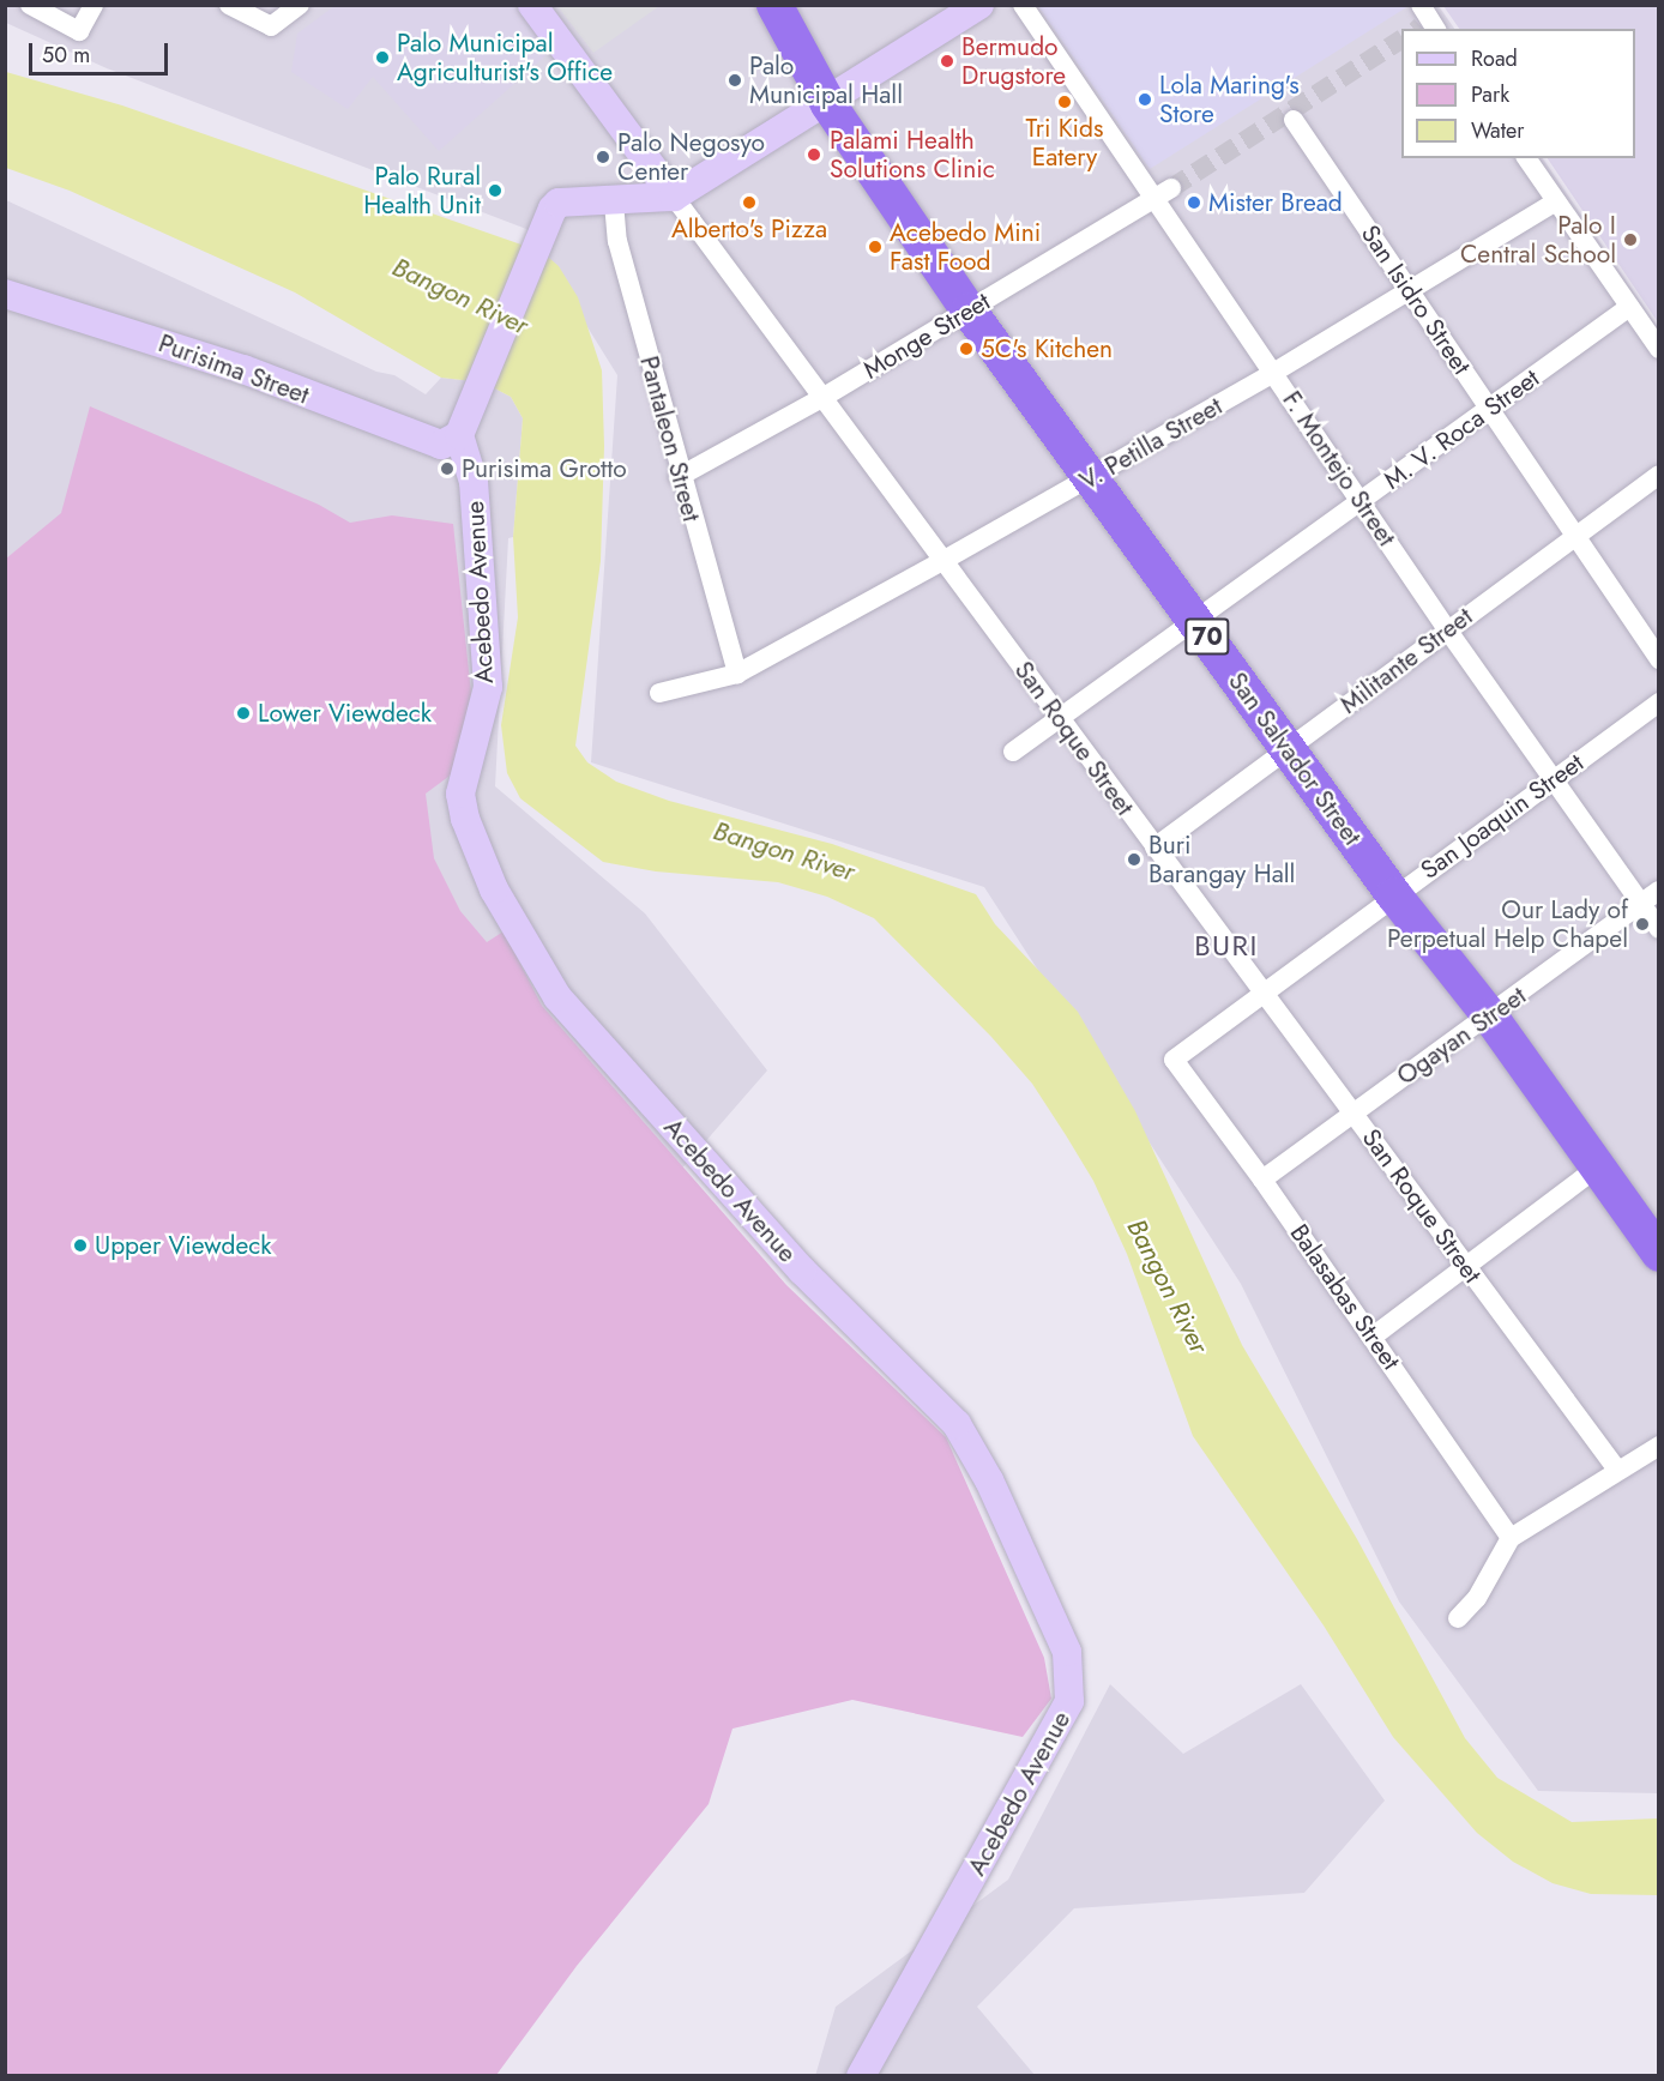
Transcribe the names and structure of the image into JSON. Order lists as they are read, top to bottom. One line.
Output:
{"streets":{"highway":["70","San Salvador Street"],"street":["San Isidro Street","Monge Street","Purisima Street","M. V. Roca Street","Pantaleon Street","V. Petilla Street","F. Montejo Street","Acebedo Avenue","Militante Street","San Roque Street","San Joaquin Street","Ogayan Street","Balasabas Street"]},"crossings":[["San Isidro Street","M. V. Roca Street"],["San Isidro Street","V. Petilla Street"],["San Isidro Street","Militante Street"],["Monge Street","Pantaleon Street"],["Monge Street","F. Montejo Street"],["Monge Street","San Roque Street"],["Monge Street","San Salvador Street"],["Purisima Street","Acebedo Avenue"],["M. V. Roca Street","F. Montejo Street"],["M. V. Roca Street","San Roque Street"],["M. V. Roca Street","San Salvador Street"],["Pantaleon Street","V. Petilla Street"],["V. Petilla Street","F. Montejo Street"],["V. Petilla Street","San Roque Street"],["V. Petilla Street","San Salvador Street"],["F. Montejo Street","Militante Street"],["F. Montejo Street","San Joaquin Street"],["F. Montejo Street","Ogayan Street"],["Militante Street","San Roque Street"],["Militante Street","San Salvador Street"],["San Roque Street","San Joaquin Street"],["San Roque Street","Ogayan Street"],["San Salvador Street","San Joaquin Street"],["San Salvador Street","Ogayan Street"],["San Joaquin Street","Balasabas Street"],["Ogayan Street","Balasabas Street"]],"districts":["BURI"],"water":["Bangon River"],"places":["Palo Municipal Agriculturist's Office","Bermudo Drugstore","Palo Municipal Hall","Lola Maring's Store","Tri Kids Eatery","Palami Health Solutions Clinic","Palo Negosyo Center","Palo Rural Health Unit","Alberto's Pizza","Mister Bread","Palo I Central School","Acebedo Mini Fast Food","5C's Kitchen","Purisima Grotto","Lower Viewdeck","Buri Barangay Hall","Our Lady of Perpetual Help Chapel","Upper Viewdeck"],"legend":["Road","Park","Water"],"scale_bar":"50 m"}
